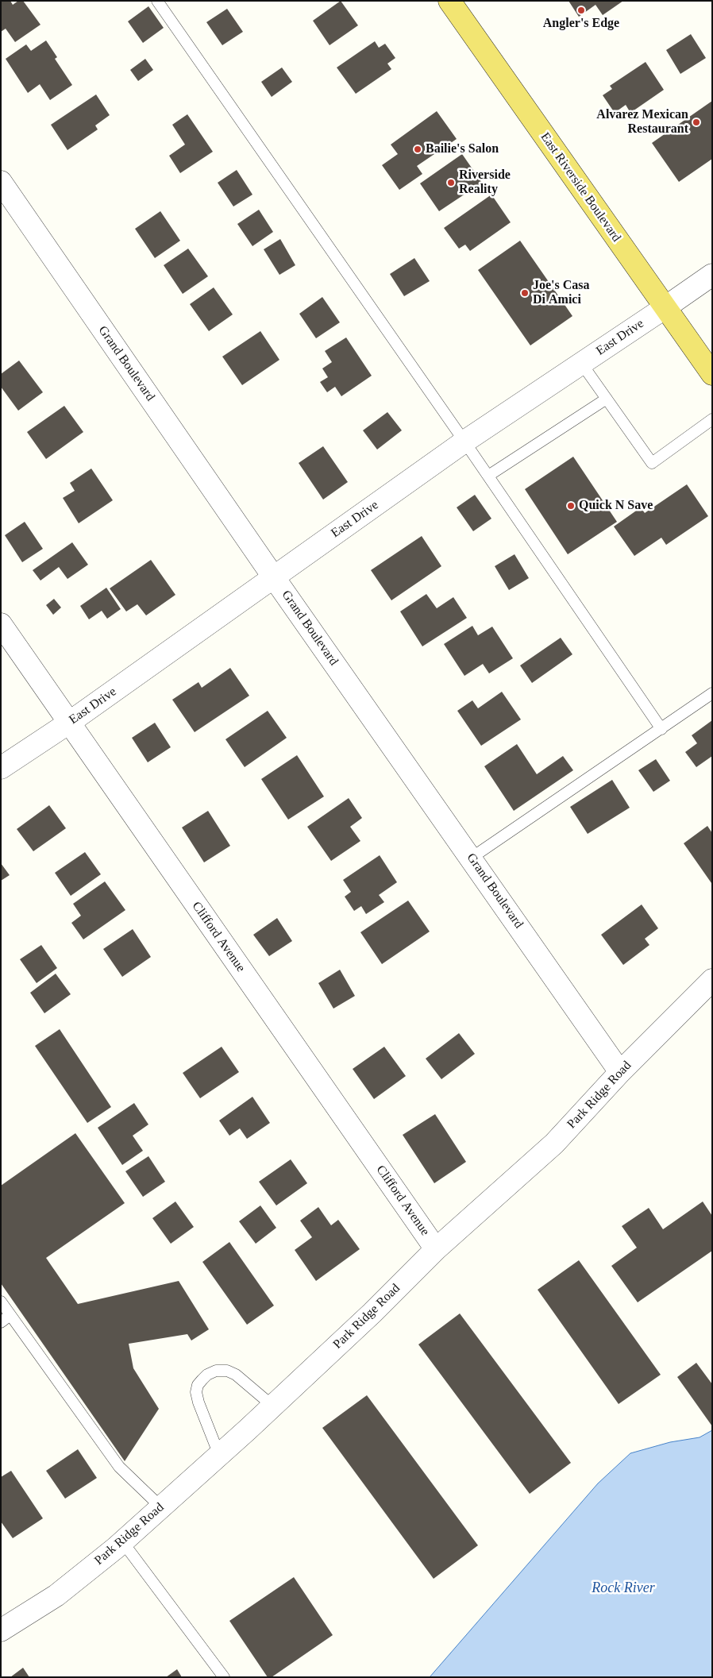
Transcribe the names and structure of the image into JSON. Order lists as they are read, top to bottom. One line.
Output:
{"streets":{"main road":["East Riverside Boulevard"],"street":["East Drive","Grand Boulevard","Clifford Avenue","Park Ridge Road"]},"crossings":[["East Riverside Boulevard","East Drive"],["East Drive","Grand Boulevard"],["East Drive","Clifford Avenue"],["Grand Boulevard","Park Ridge Road"],["Clifford Avenue","Park Ridge Road"]],"water":["Rock River"],"places":["Angler's Edge","Alvarez Mexican Restaurant","Bailie's Salon","Riverside Reality","Joe's Casa Di Amici","Quick N Save"]}
